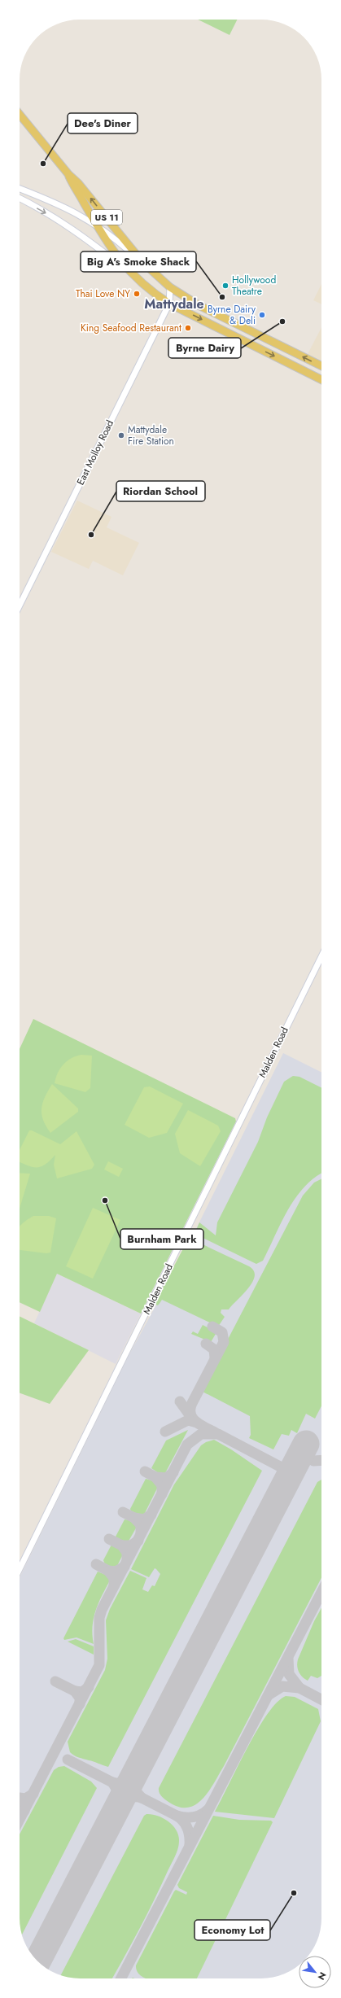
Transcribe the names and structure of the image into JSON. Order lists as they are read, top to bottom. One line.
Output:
{"streets":{"main road":["US 11"],"street":["East Molloy Road","Malden Road"]},"crossings":[["US 11","East Molloy Road"]],"districts":["Mattydale"],"places":["Dee's Diner","Hollywood Theatre","Thai Love NY","Big A's Smoke Shack","Byrne Dairy & Deli","Byrne Dairy","King Seafood Restaurant","Mattydale Fire Station","Riordan School","Burnham Park","Economy Lot"],"north":"bottom right"}
